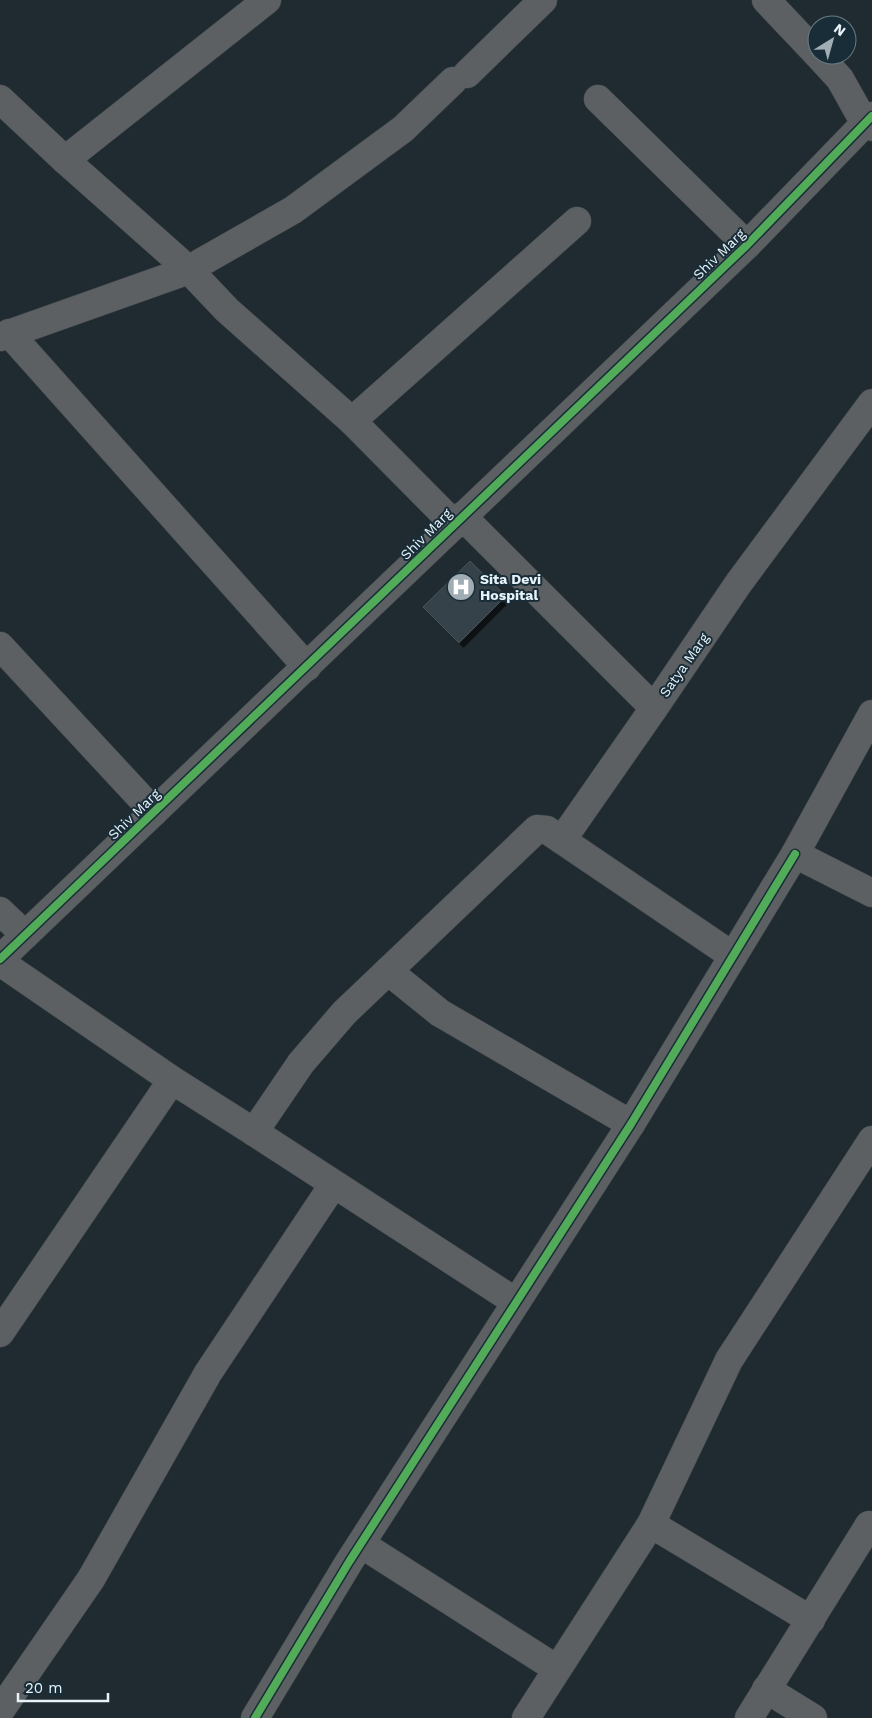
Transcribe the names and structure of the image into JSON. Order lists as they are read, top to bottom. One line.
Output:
{"streets":{"street":["Shiv Marg","Satya Marg"]},"crossings":[["Shiv Marg","Satya Marg"]],"places":{"hospital":["Sita Devi Hospital"]},"scale_bar":"20 m","north":"top right"}
